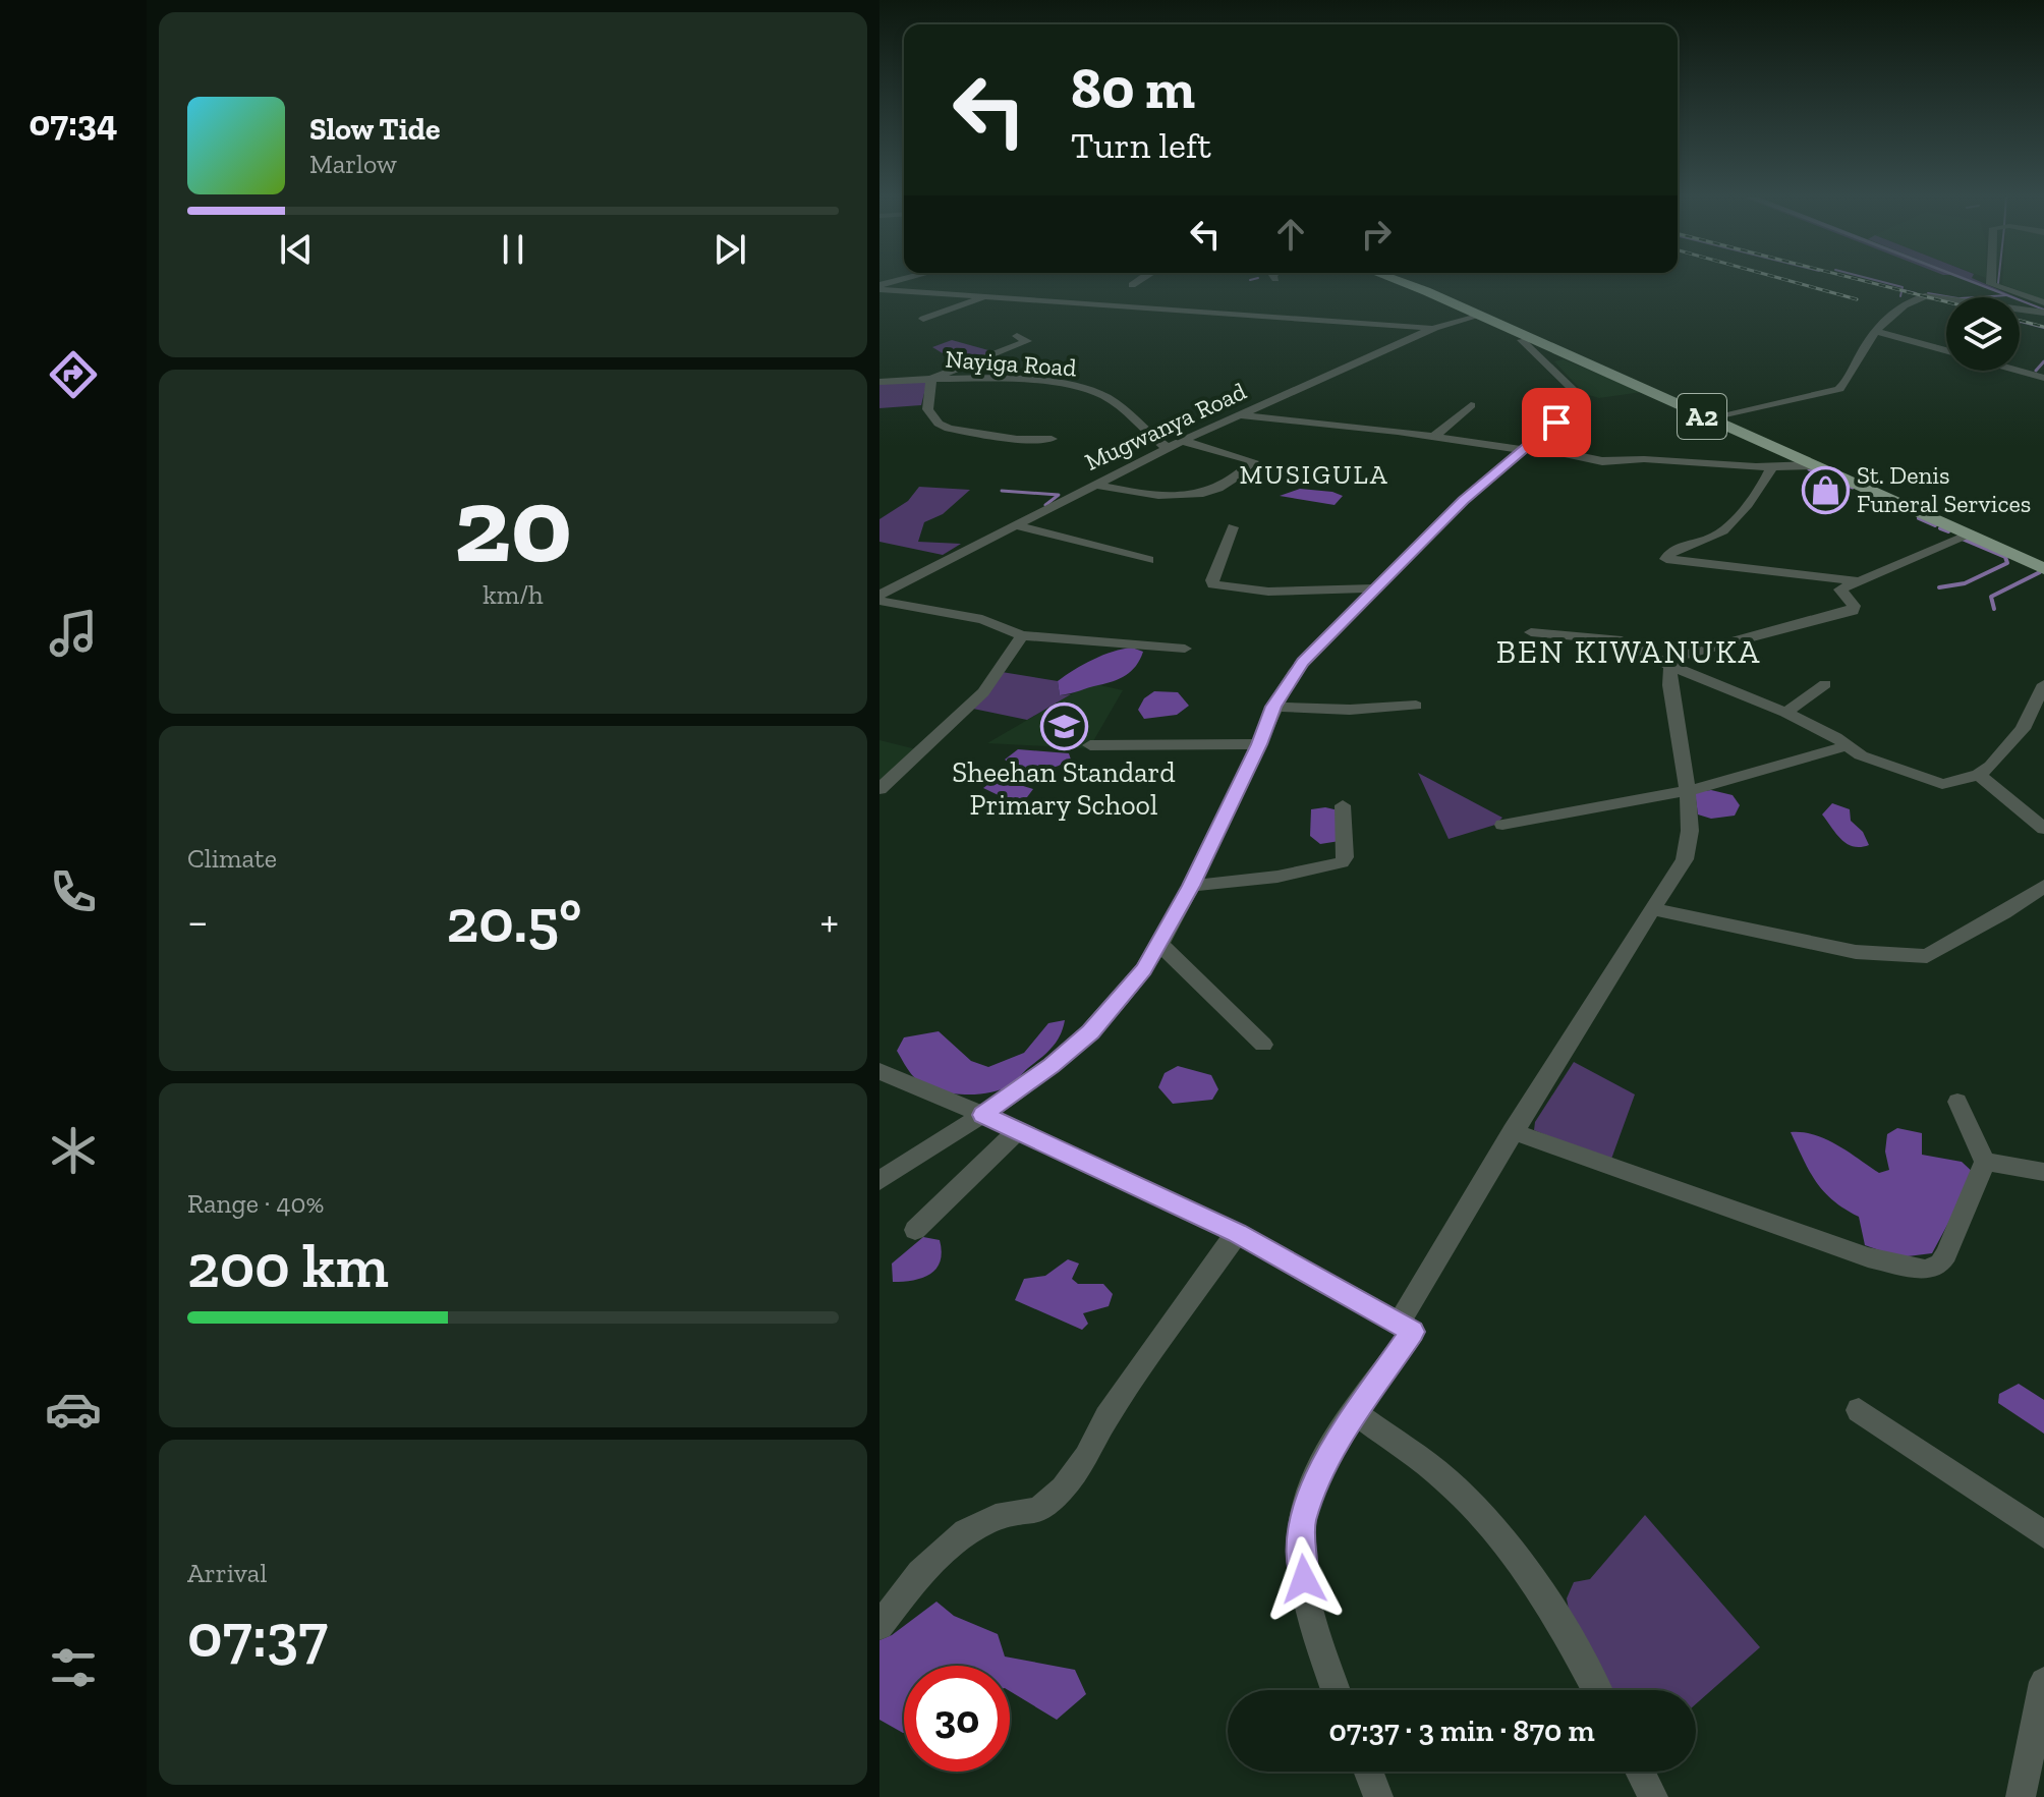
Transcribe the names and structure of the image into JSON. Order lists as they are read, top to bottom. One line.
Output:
{"streets":{"main road":["A2"],"street":["Nayiga Road","Mugwanya Road"]},"crossings":[["Nayiga Road","Mugwanya Road"],["A2","Mugwanya Road"]],"districts":["MUSIGULA","BEN KIWANUKA"],"places":{"shop":["St. Denis Funeral Services"],"school or university":["Sheehan Standard Primary School"]},"page":{"tabs":"07:34","turn":["80 m","Turn left"],"song":["Slow Tide","Marlow"],"tile":[["20","km/h"],"Climate",["Range · 40%","200 km"],["Arrival","07:37"]],"heat":["−","20.5°","+"],"limit":"30","trip":"07:37 · 3 min · 870 m"}}
